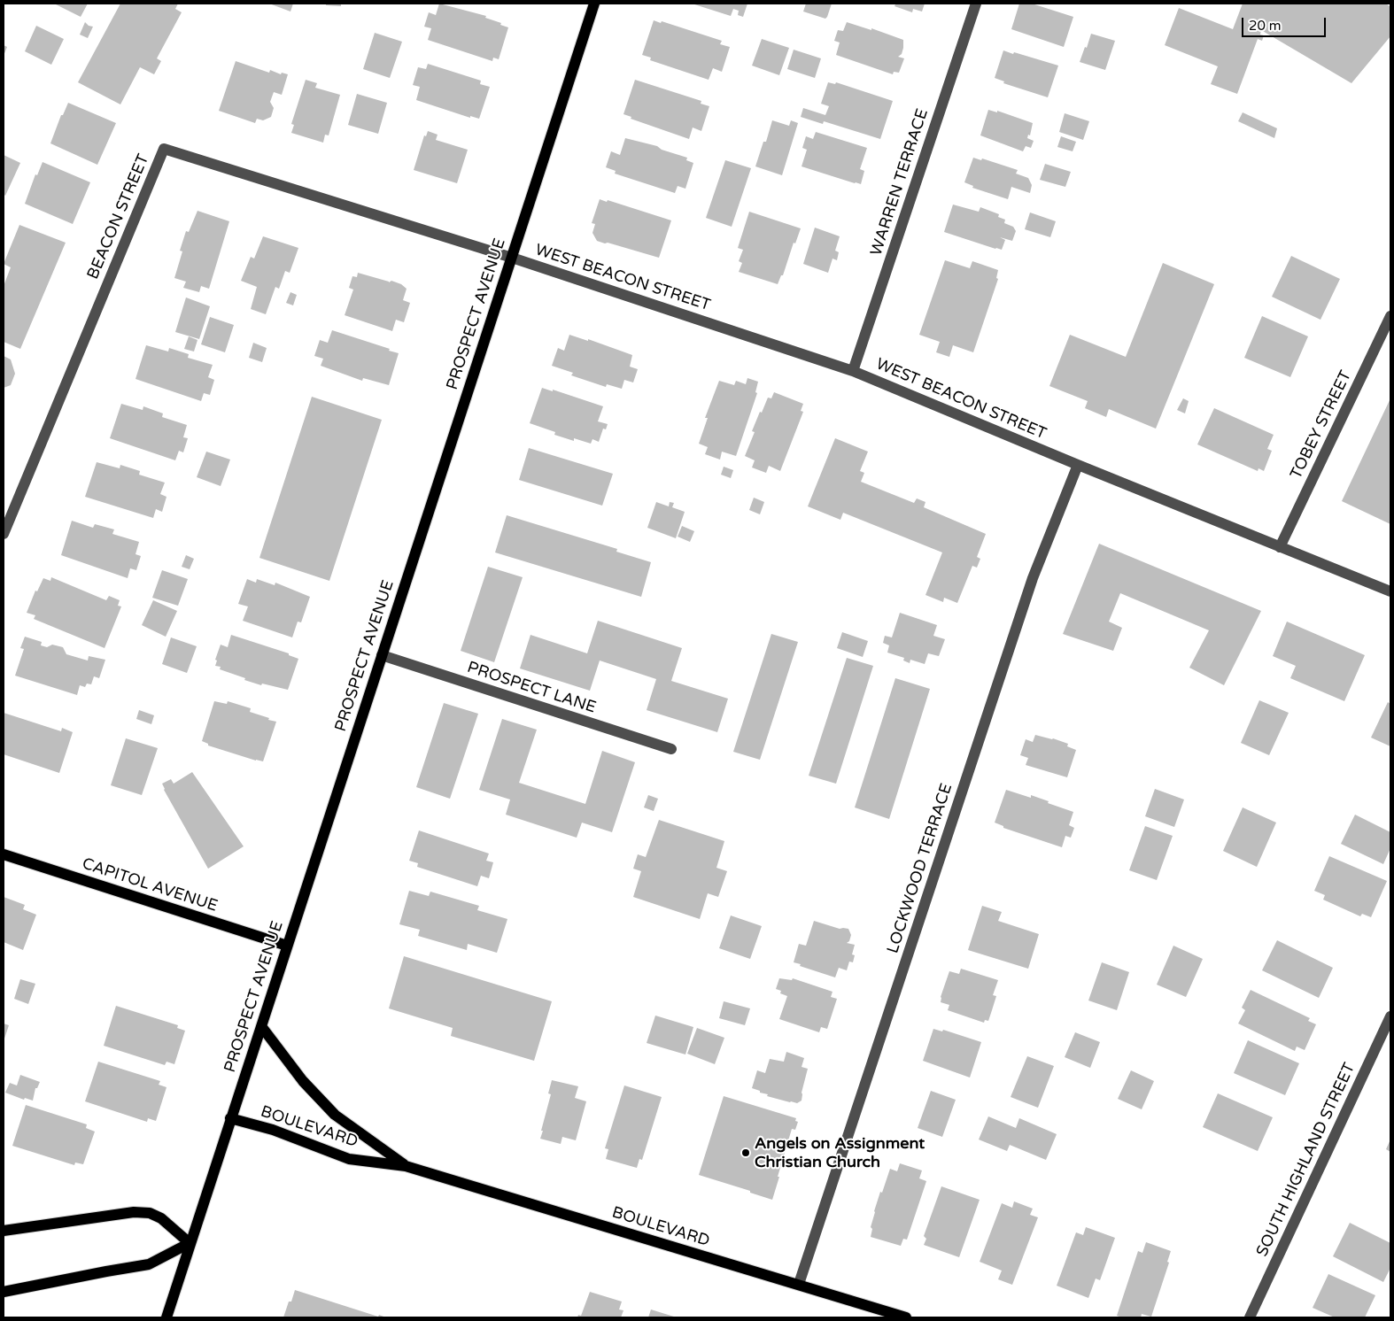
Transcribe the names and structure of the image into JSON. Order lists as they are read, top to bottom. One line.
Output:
{"streets":{"main road":["PROSPECT AVENUE","CAPITOL AVENUE","BOULEVARD"],"street":["WARREN TERRACE","BEACON STREET","WEST BEACON STREET","TOBEY STREET","PROSPECT LANE","LOCKWOOD TERRACE","SOUTH HIGHLAND STREET"]},"crossings":[["WARREN TERRACE","WEST BEACON STREET"],["BEACON STREET","WEST BEACON STREET"],["BEACON STREET","PROSPECT AVENUE"],["WEST BEACON STREET","PROSPECT AVENUE"],["WEST BEACON STREET","TOBEY STREET"],["WEST BEACON STREET","LOCKWOOD TERRACE"],["PROSPECT AVENUE","PROSPECT LANE"],["PROSPECT AVENUE","CAPITOL AVENUE"],["PROSPECT AVENUE","BOULEVARD"],["LOCKWOOD TERRACE","BOULEVARD"]],"places":["Angels on Assignment Christian Church"],"scale_bar":"20 m"}
